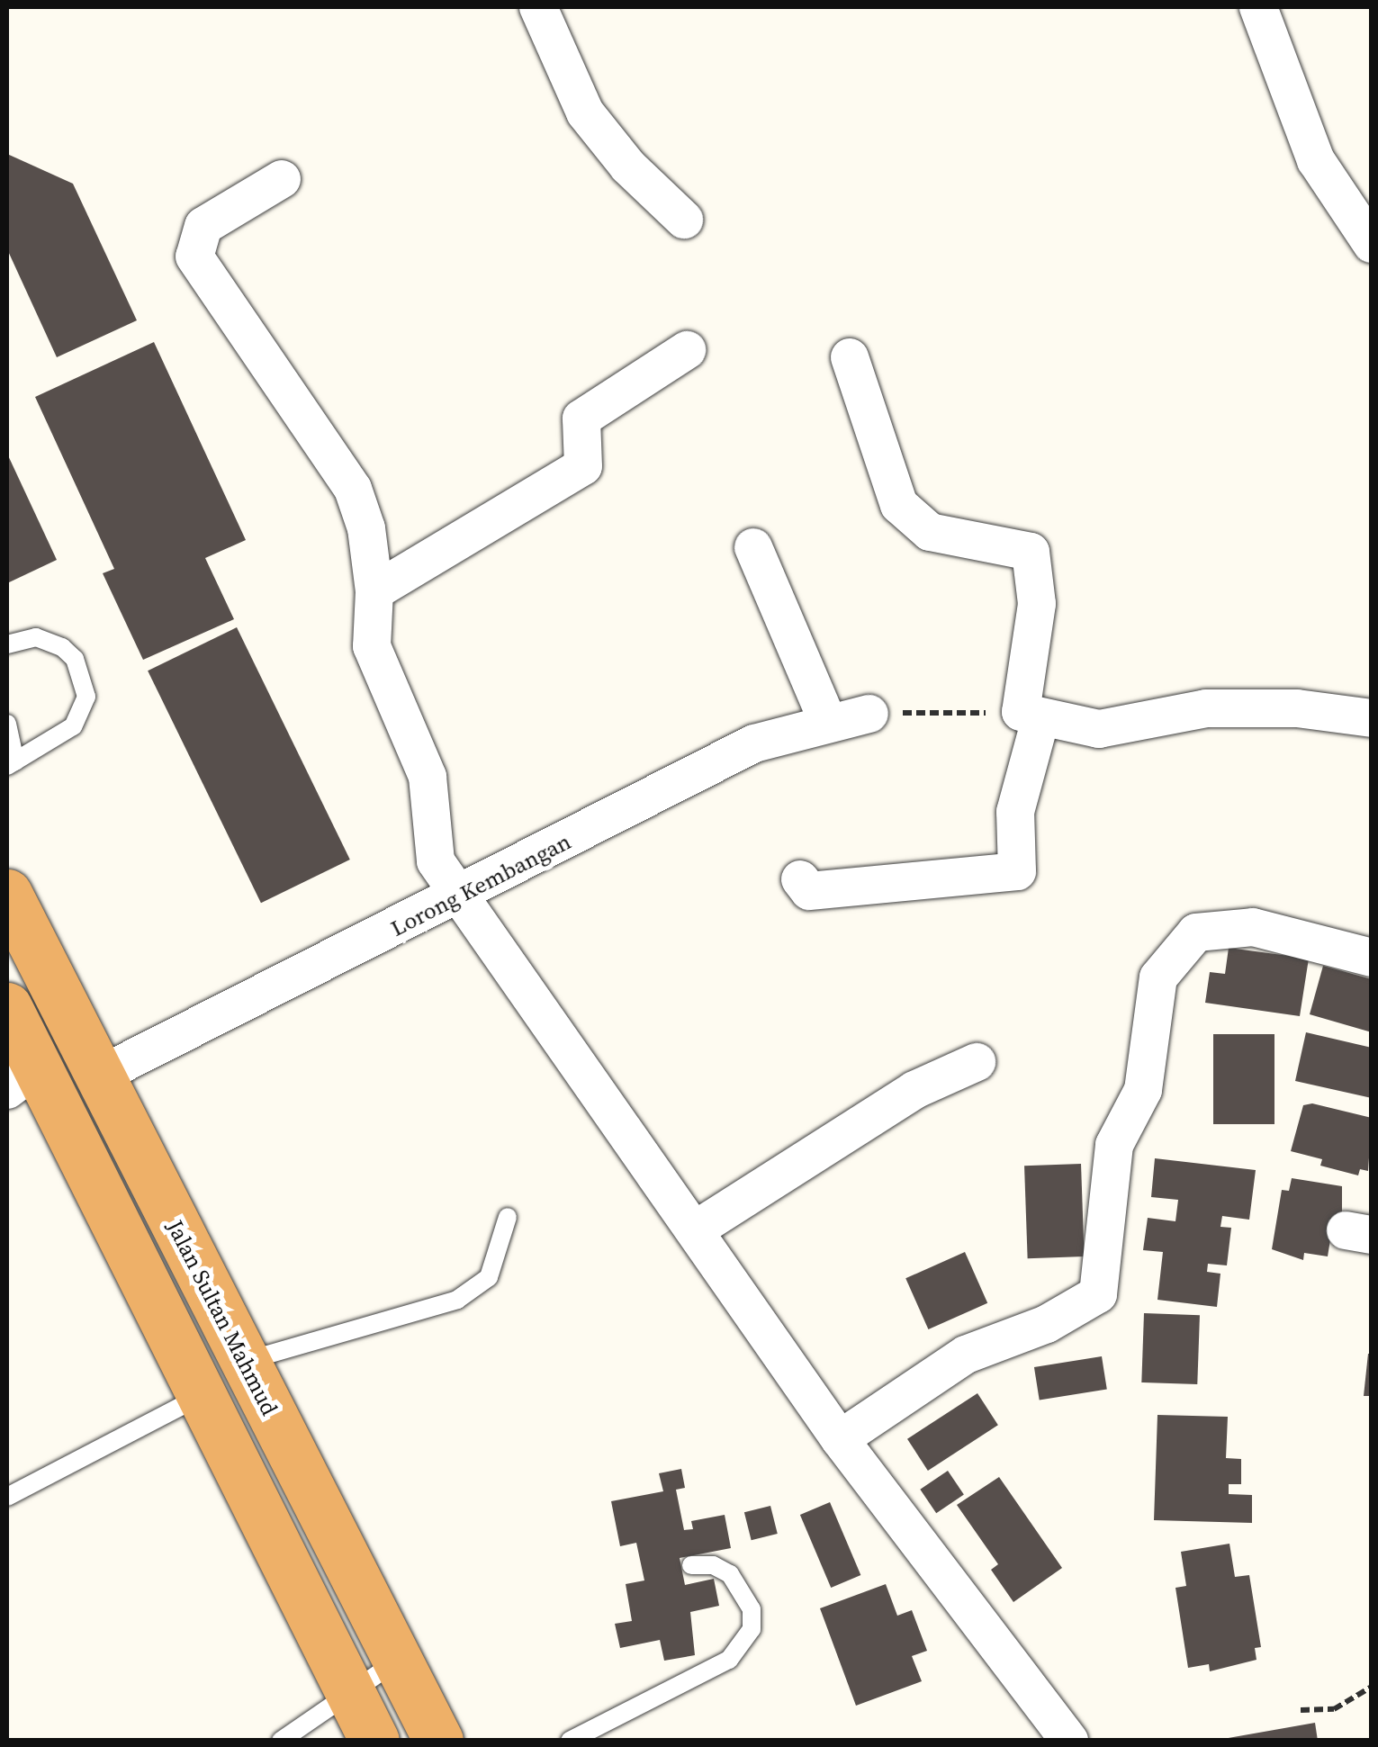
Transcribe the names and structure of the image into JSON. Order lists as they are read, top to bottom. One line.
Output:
{"streets":{"highway":["Jalan Sultan Mahmud"],"street":["Lorong Kembangan"]},"crossings":[["Lorong Kembangan","Jalan Sultan Mahmud"]]}
